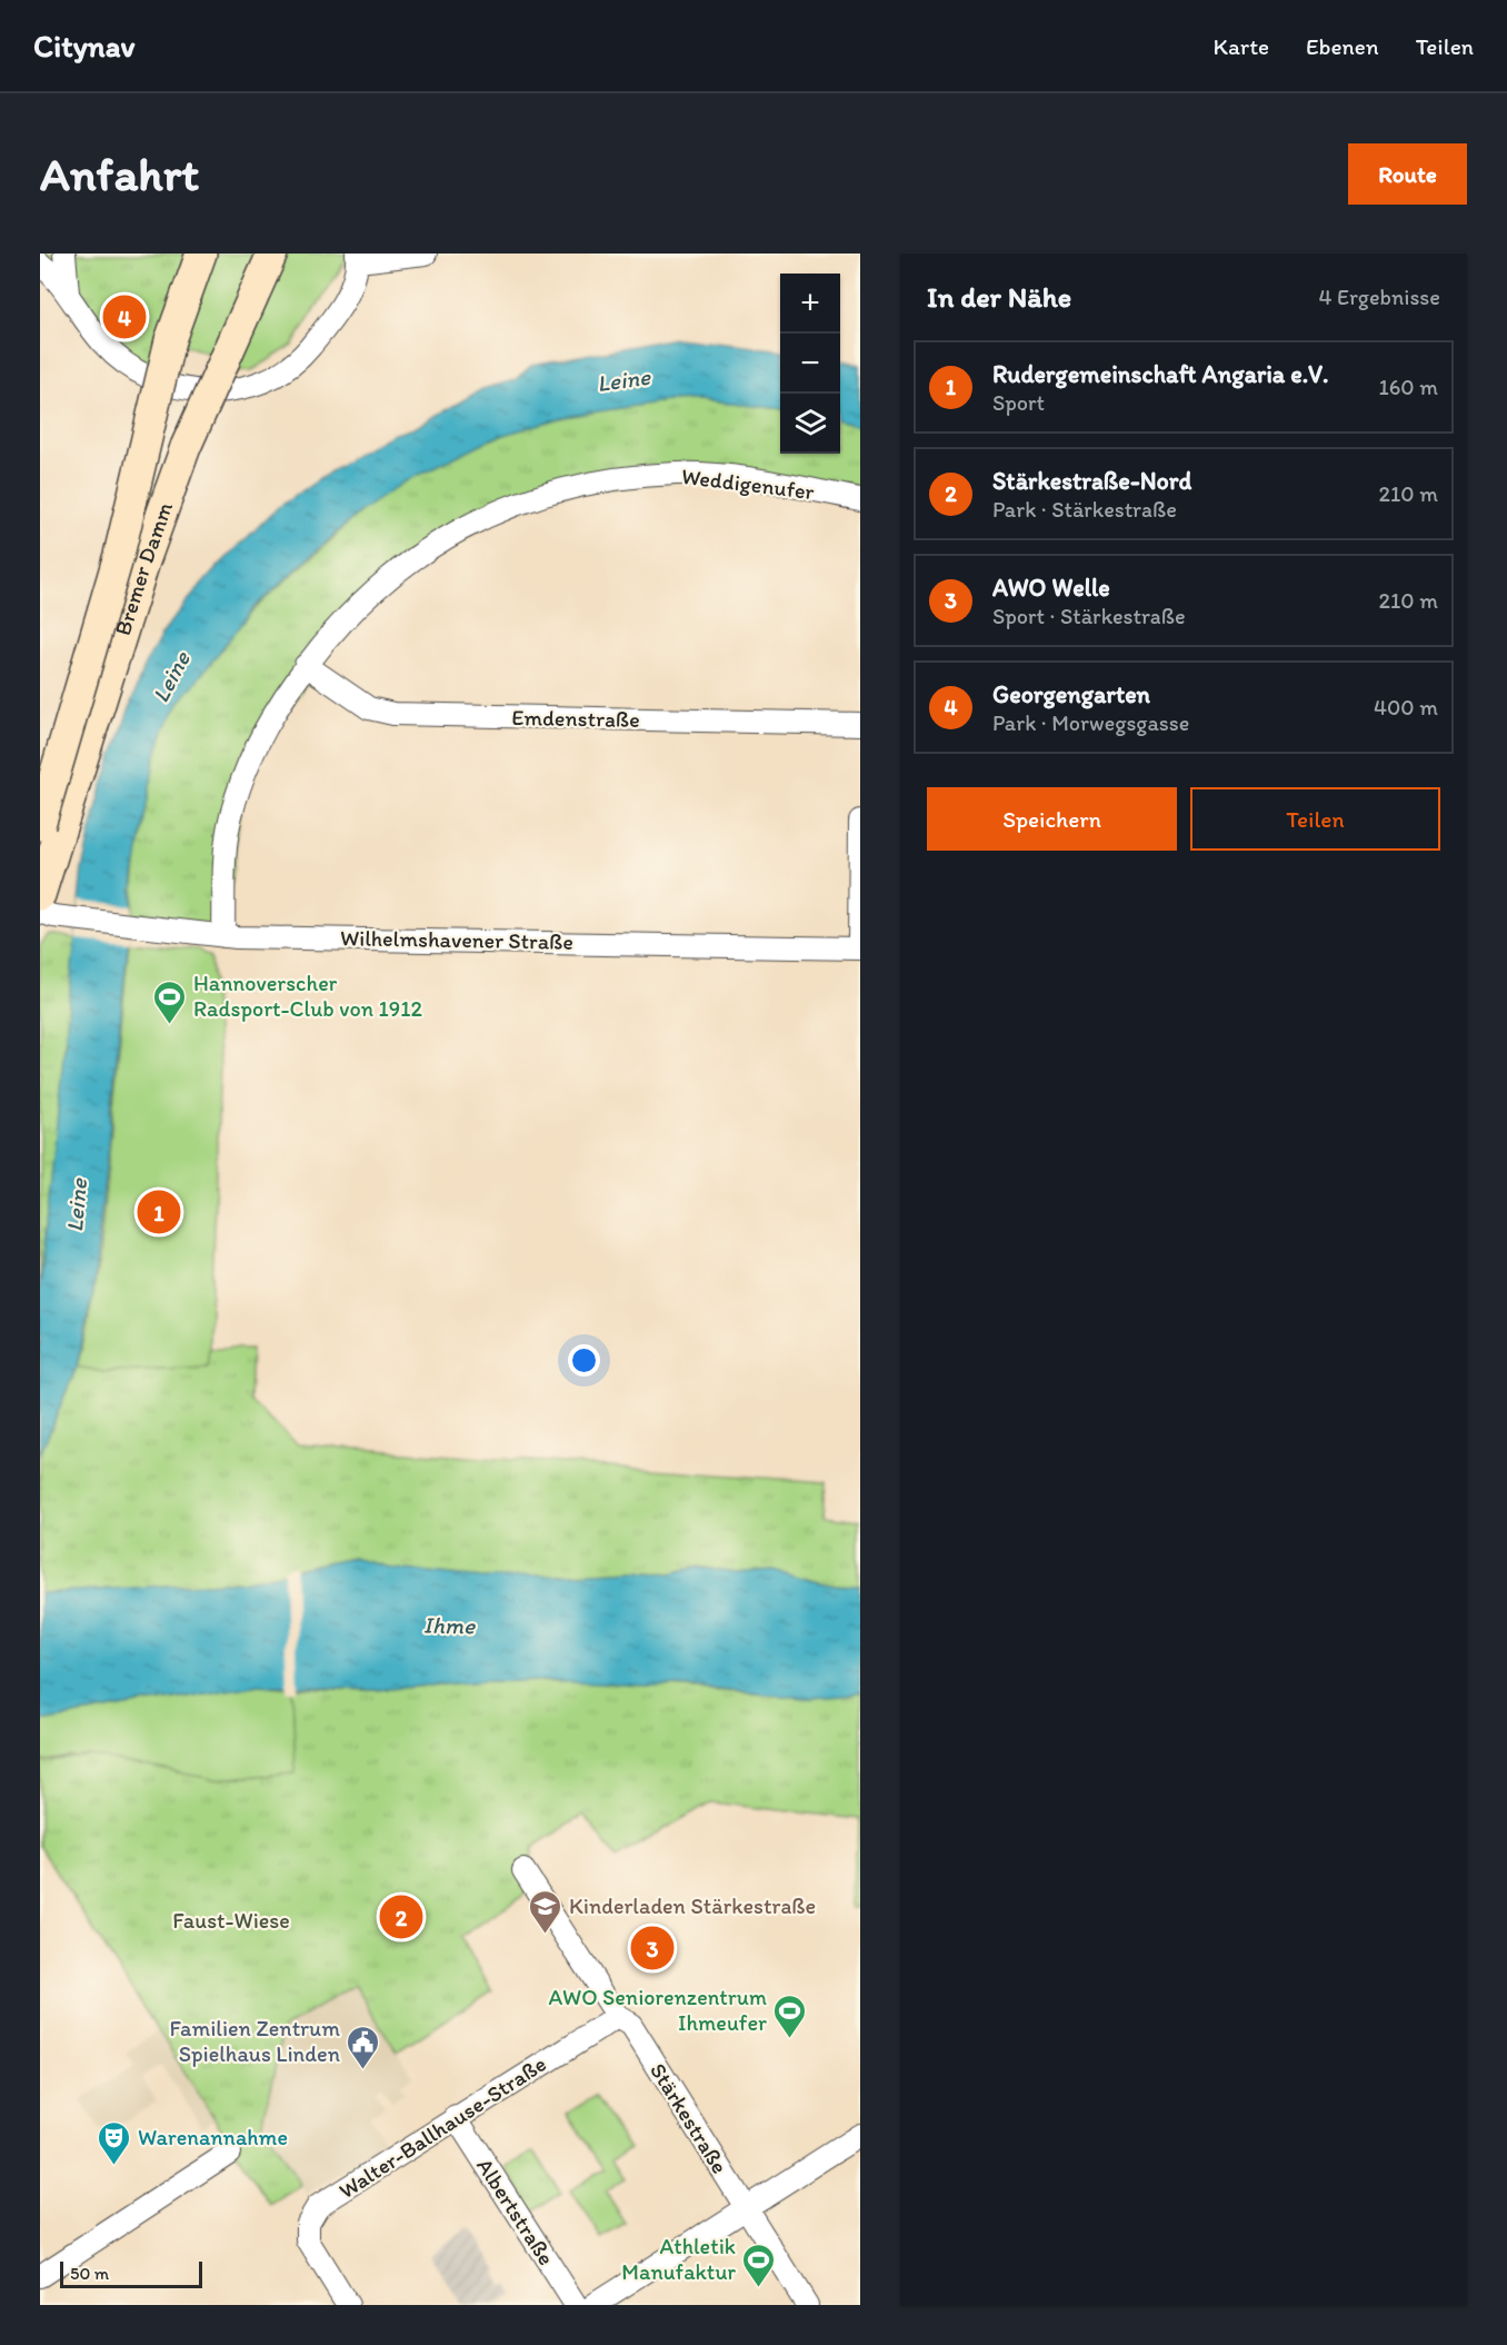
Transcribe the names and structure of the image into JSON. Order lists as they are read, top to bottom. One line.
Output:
{"streets":{"main road":["Bremer Damm"],"street":["Weddigenufer","Emdenstraße","Wilhelmshavener Straße","Stärkestraße","Walter-Ballhause-Straße","Albertstraße"]},"crossings":[["Weddigenufer","Emdenstraße"],["Weddigenufer","Wilhelmshavener Straße"],["Bremer Damm","Wilhelmshavener Straße"],["Stärkestraße","Walter-Ballhause-Straße"],["Walter-Ballhause-Straße","Albertstraße"]],"water":["Leine","Ihme"],"parks":["Faust-Wiese"],"places":{"sports":["Hannoverscher Radsport-Club von 1912","AWO Seniorenzentrum Ihmeufer","Athletik Manufaktur"],"school or university":["Kinderladen Stärkestraße"],"public building":["Familien Zentrum Spielhaus Linden"],"theatre":["Warenannahme"]},"scale_bar":"50 m","page":{"header":"Citynav","nav":["Karte","Ebenen","Teilen"],"buttons":["Route",["Speichern","Teilen"]],"title":"Anfahrt","heading":["In der Nähe","4 Ergebnisse"],"map_buttons":["+","−"],"pins":["4","1","2","3"],"list":[{"mark":"1","name":"Rudergemeinschaft Angaria e.V.","note":"Sport","value":"160 m"},{"mark":"2","name":"Stärkestraße-Nord","note":"Park · Stärkestraße","value":"210 m"},{"mark":"3","name":"AWO Welle","note":"Sport · Stärkestraße","value":"210 m"},{"mark":"4","name":"Georgengarten","note":"Park · Morwegsgasse","value":"400 m"}],"scale":"50 m"}}
